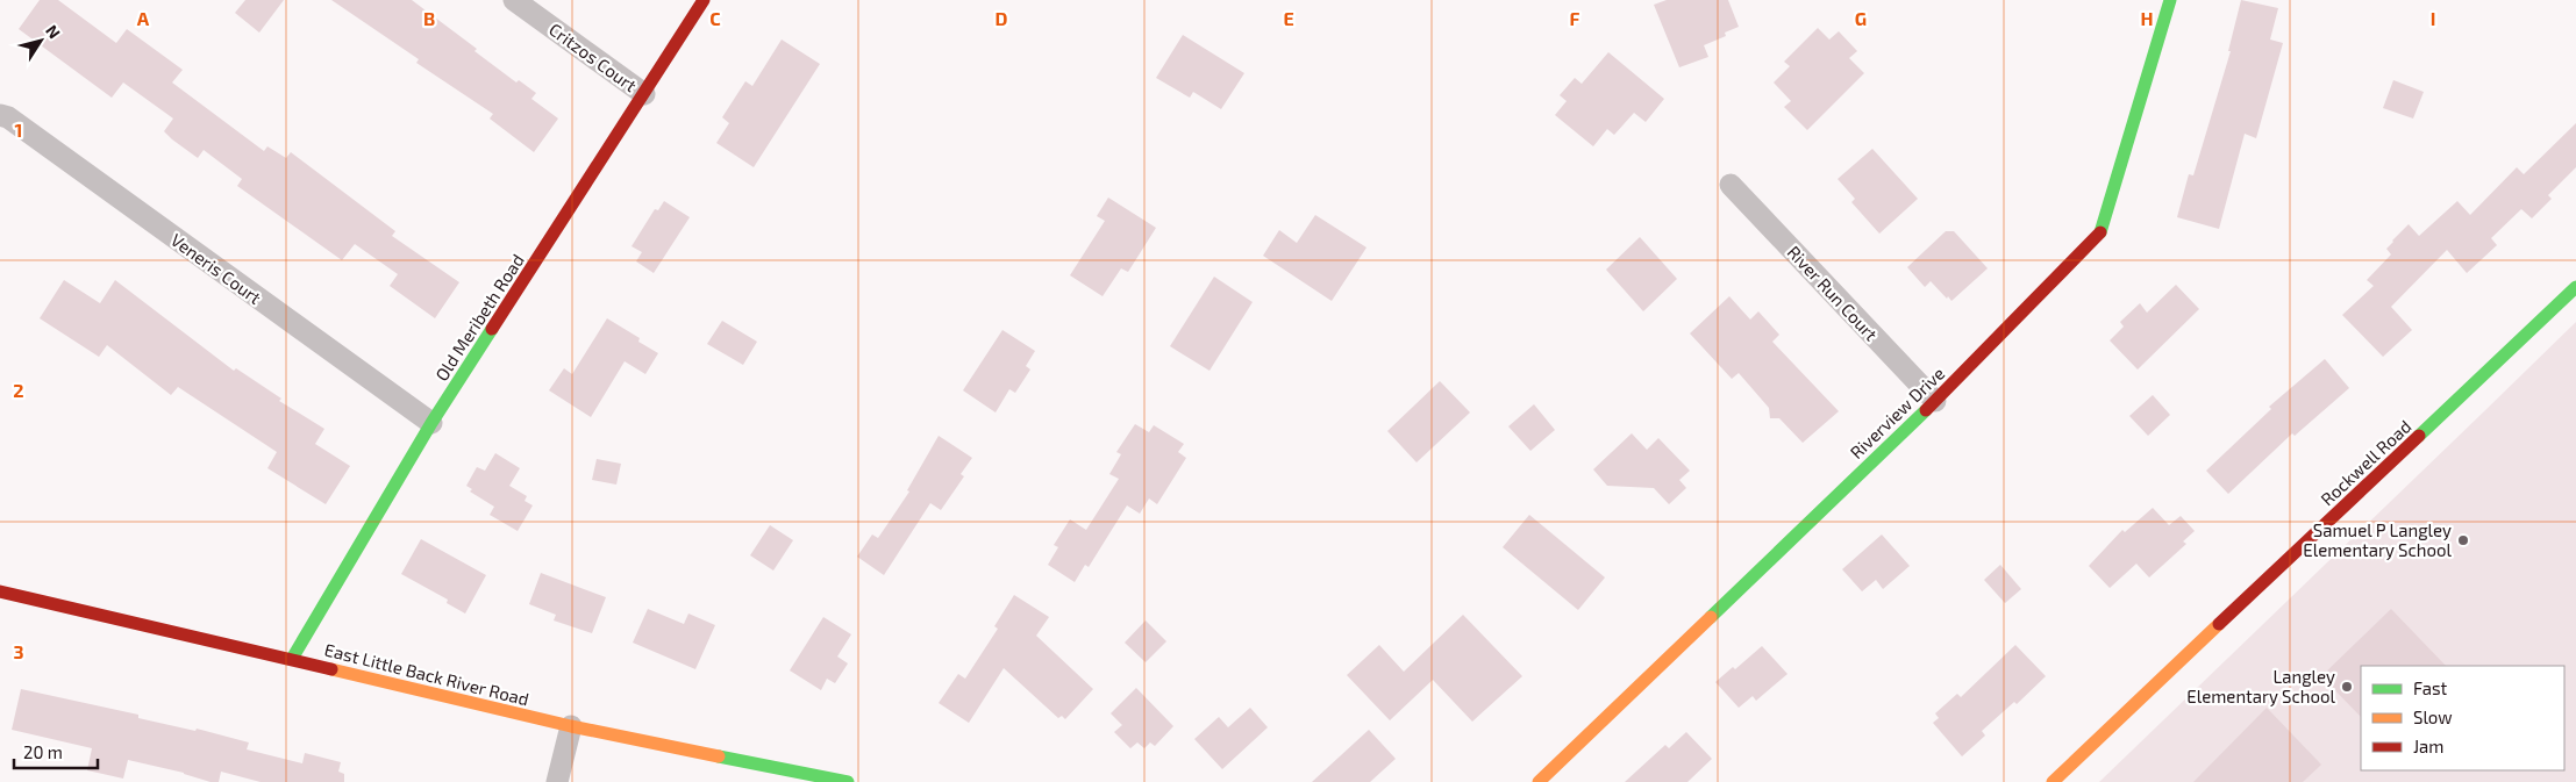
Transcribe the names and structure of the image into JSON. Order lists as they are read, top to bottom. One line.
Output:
{"streets":{"street":["Critzos Court","Veneris Court","River Run Court","Old Meribeth Road","Riverview Drive","Rockwell Road","East Little Back River Road"]},"crossings":[["Critzos Court","Old Meribeth Road"],["Veneris Court","Old Meribeth Road"],["River Run Court","Riverview Drive"],["Old Meribeth Road","East Little Back River Road"]],"places":["Samuel P Langley Elementary School","Langley Elementary School"],"legend":["Fast","Slow","Jam"],"scale_bar":"20 m","north":"top right","grid":{"columns":["A","B","C","D","E","F","G","H","I"],"rows":["1","2","3"]}}
